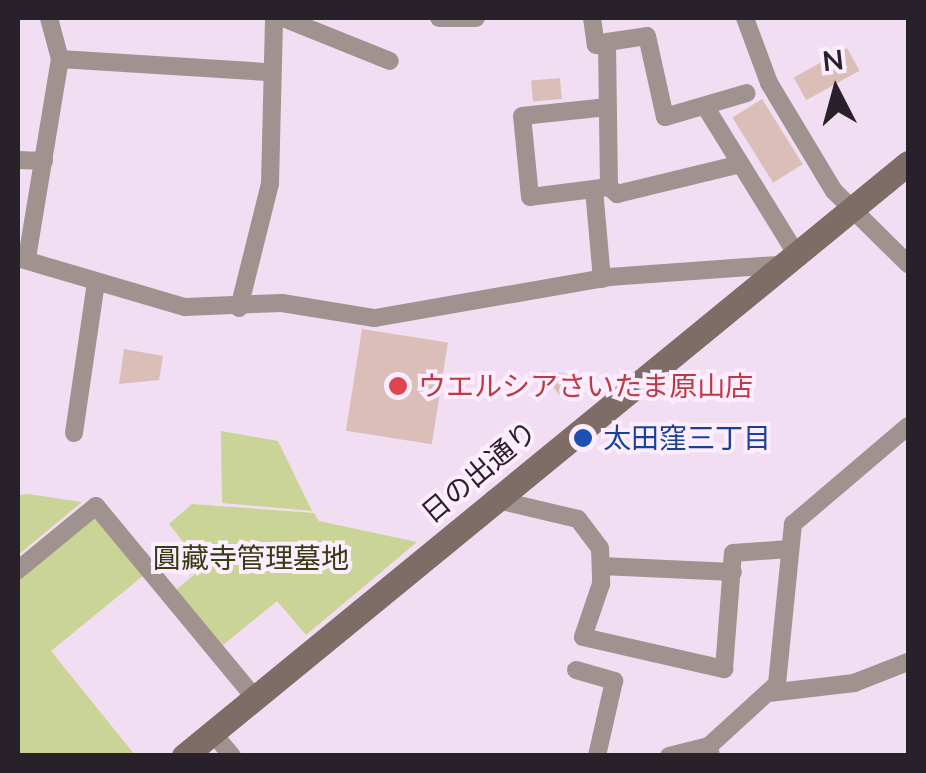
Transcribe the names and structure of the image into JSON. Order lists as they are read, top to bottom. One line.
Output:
{"streets":{"street":["日の出通り"]},"parks":["圓藏寺管理墓地"],"places":["ウエルシアさいたま原山店","太田窪三丁目"],"north":"top"}
